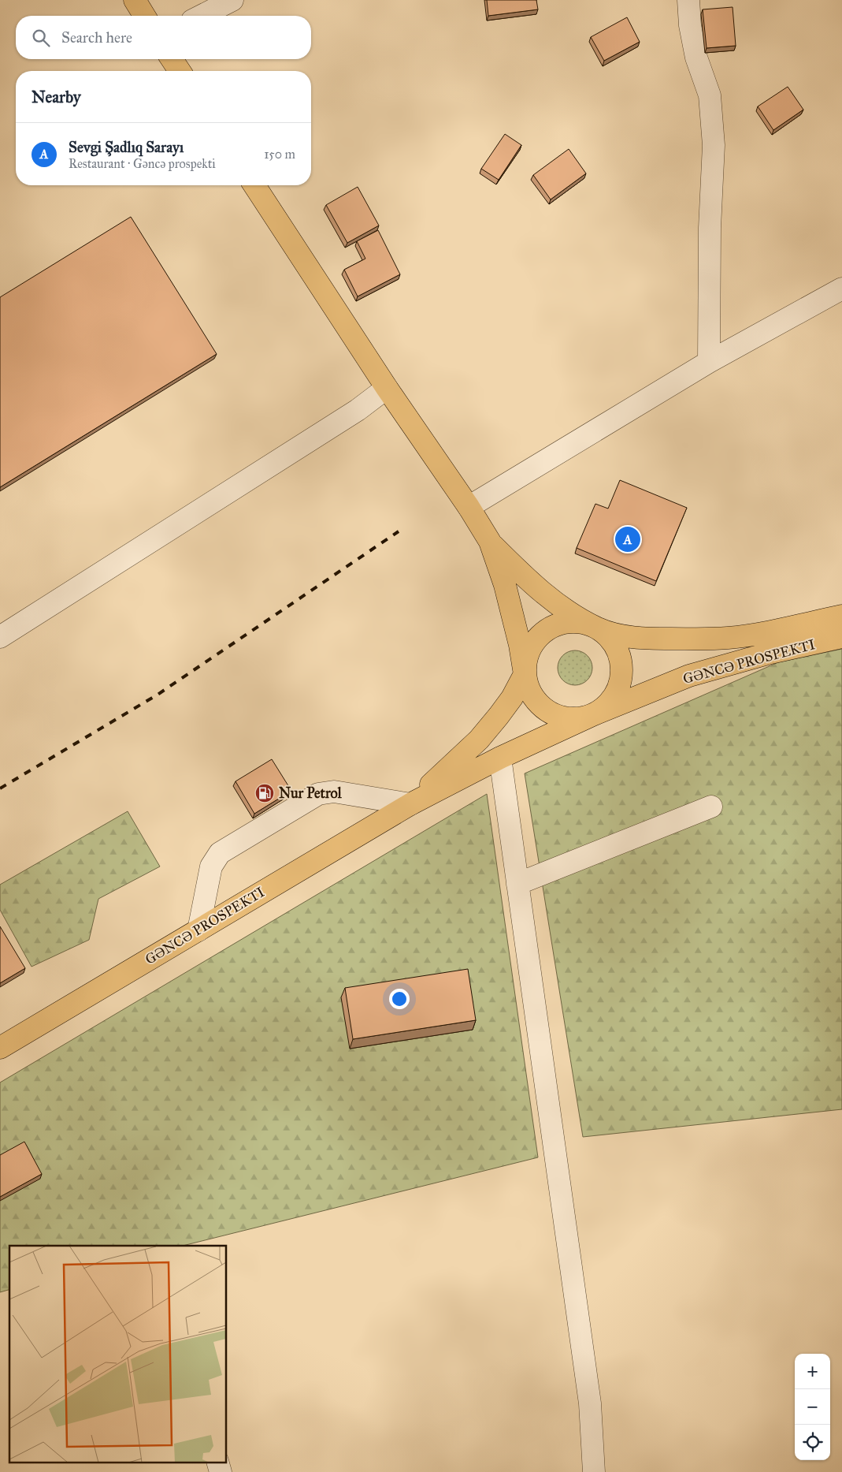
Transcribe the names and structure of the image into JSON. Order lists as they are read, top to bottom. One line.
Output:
{"streets":{"main road":["GƏNCƏ PROSPEKTI"]},"places":{"fuel station":["Nur Petrol"]},"page":{"search":"Search here","heading":"Nearby","list":[{"mark":"A","name":"Sevgi Şadlıq Sarayı","note":"Restaurant · Gəncə prospekti","value":"150 m"}],"pins":"A","map_buttons":["+","−"]}}
